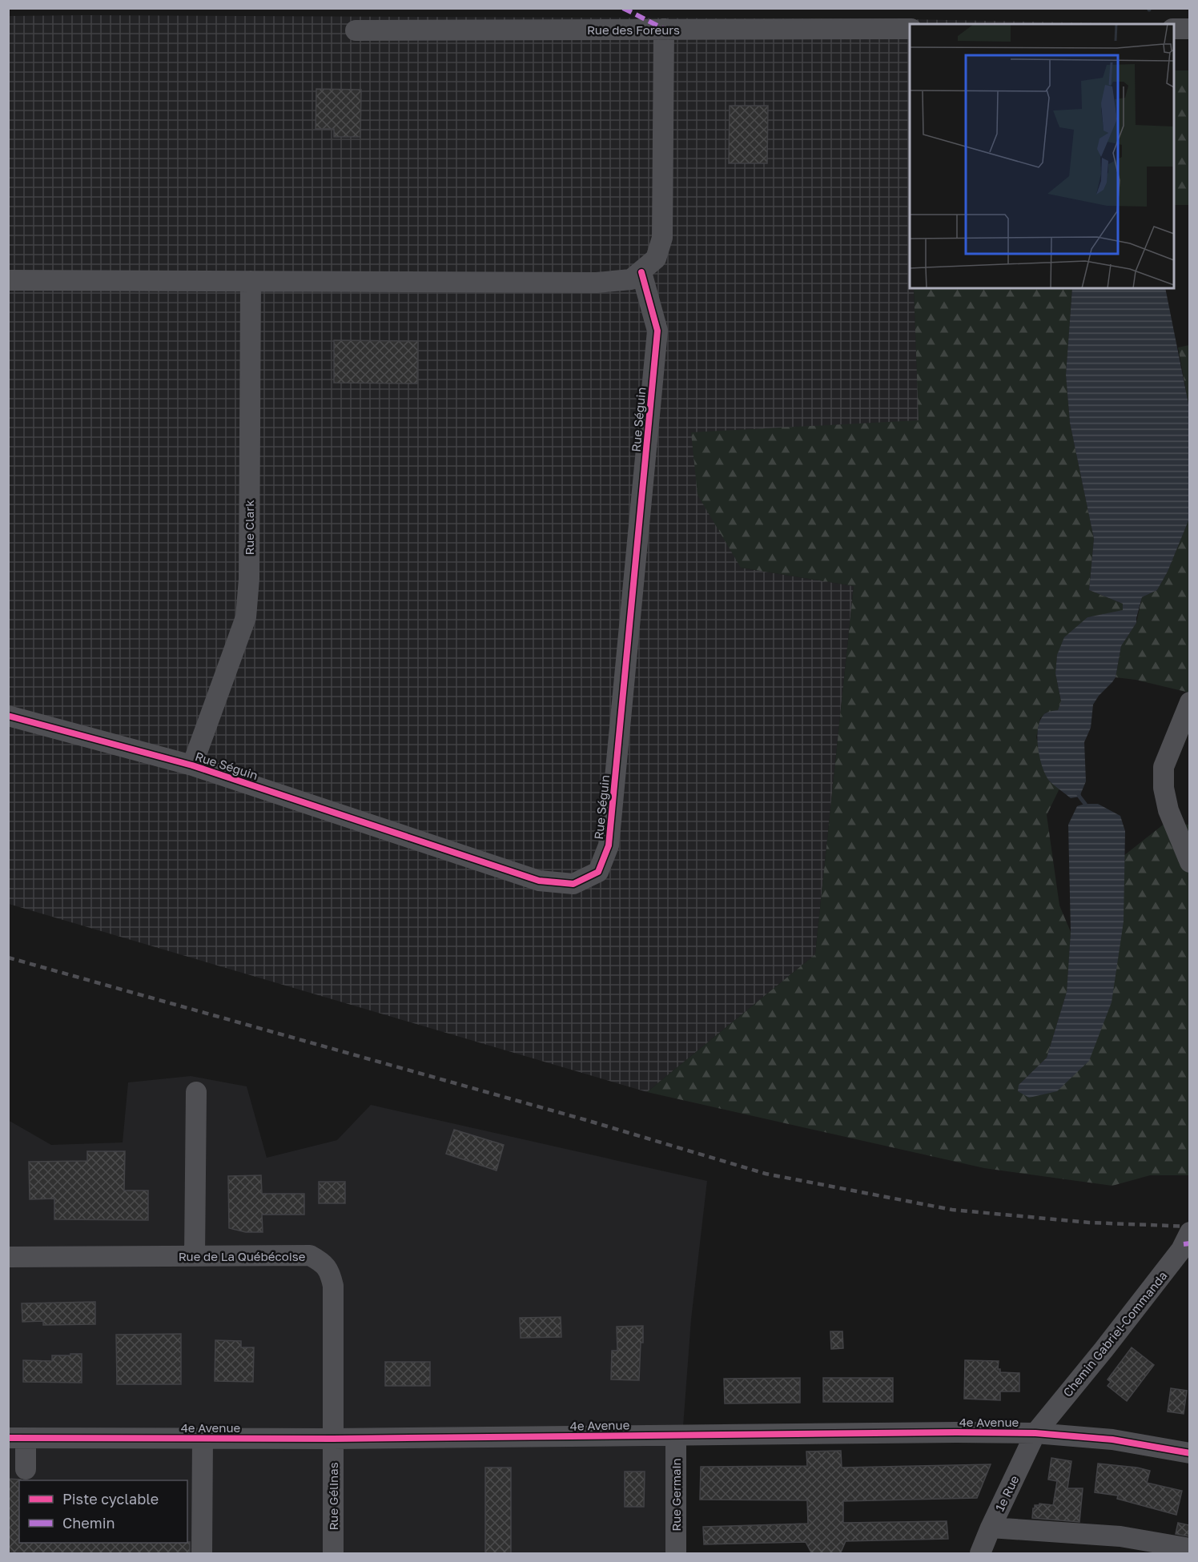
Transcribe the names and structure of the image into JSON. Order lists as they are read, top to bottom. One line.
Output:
{"streets":{"street":["Rue des Foreurs","Rue Séguin","Rue Clark","Rue de La Québécoise","Chemin Gabriel-Commanda","4e Avenue","1e Rue","Rue Germain","Rue Gélinas"]},"crossings":[["Rue Séguin","Rue Clark"],["Rue de La Québécoise","4e Avenue"],["Rue de La Québécoise","Rue Gélinas"],["Chemin Gabriel-Commanda","4e Avenue"],["Chemin Gabriel-Commanda","1e Rue"],["4e Avenue","1e Rue"],["4e Avenue","Rue Germain"],["4e Avenue","Rue Gélinas"]],"legend":["Piste cyclable","Chemin"]}
